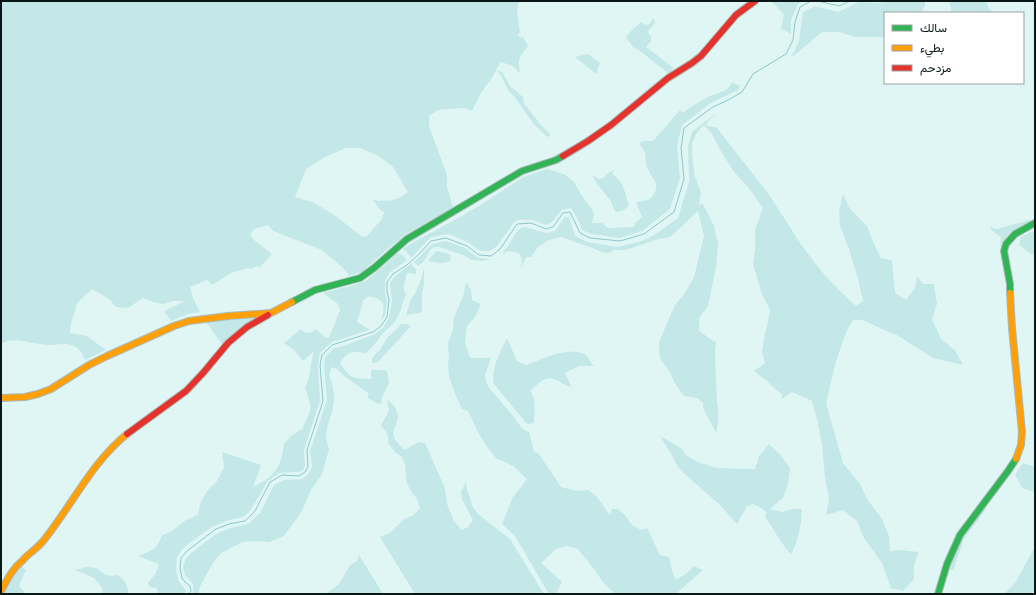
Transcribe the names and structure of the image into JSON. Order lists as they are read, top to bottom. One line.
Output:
{"legend":["سالك","بطيء","مزدحم"]}
